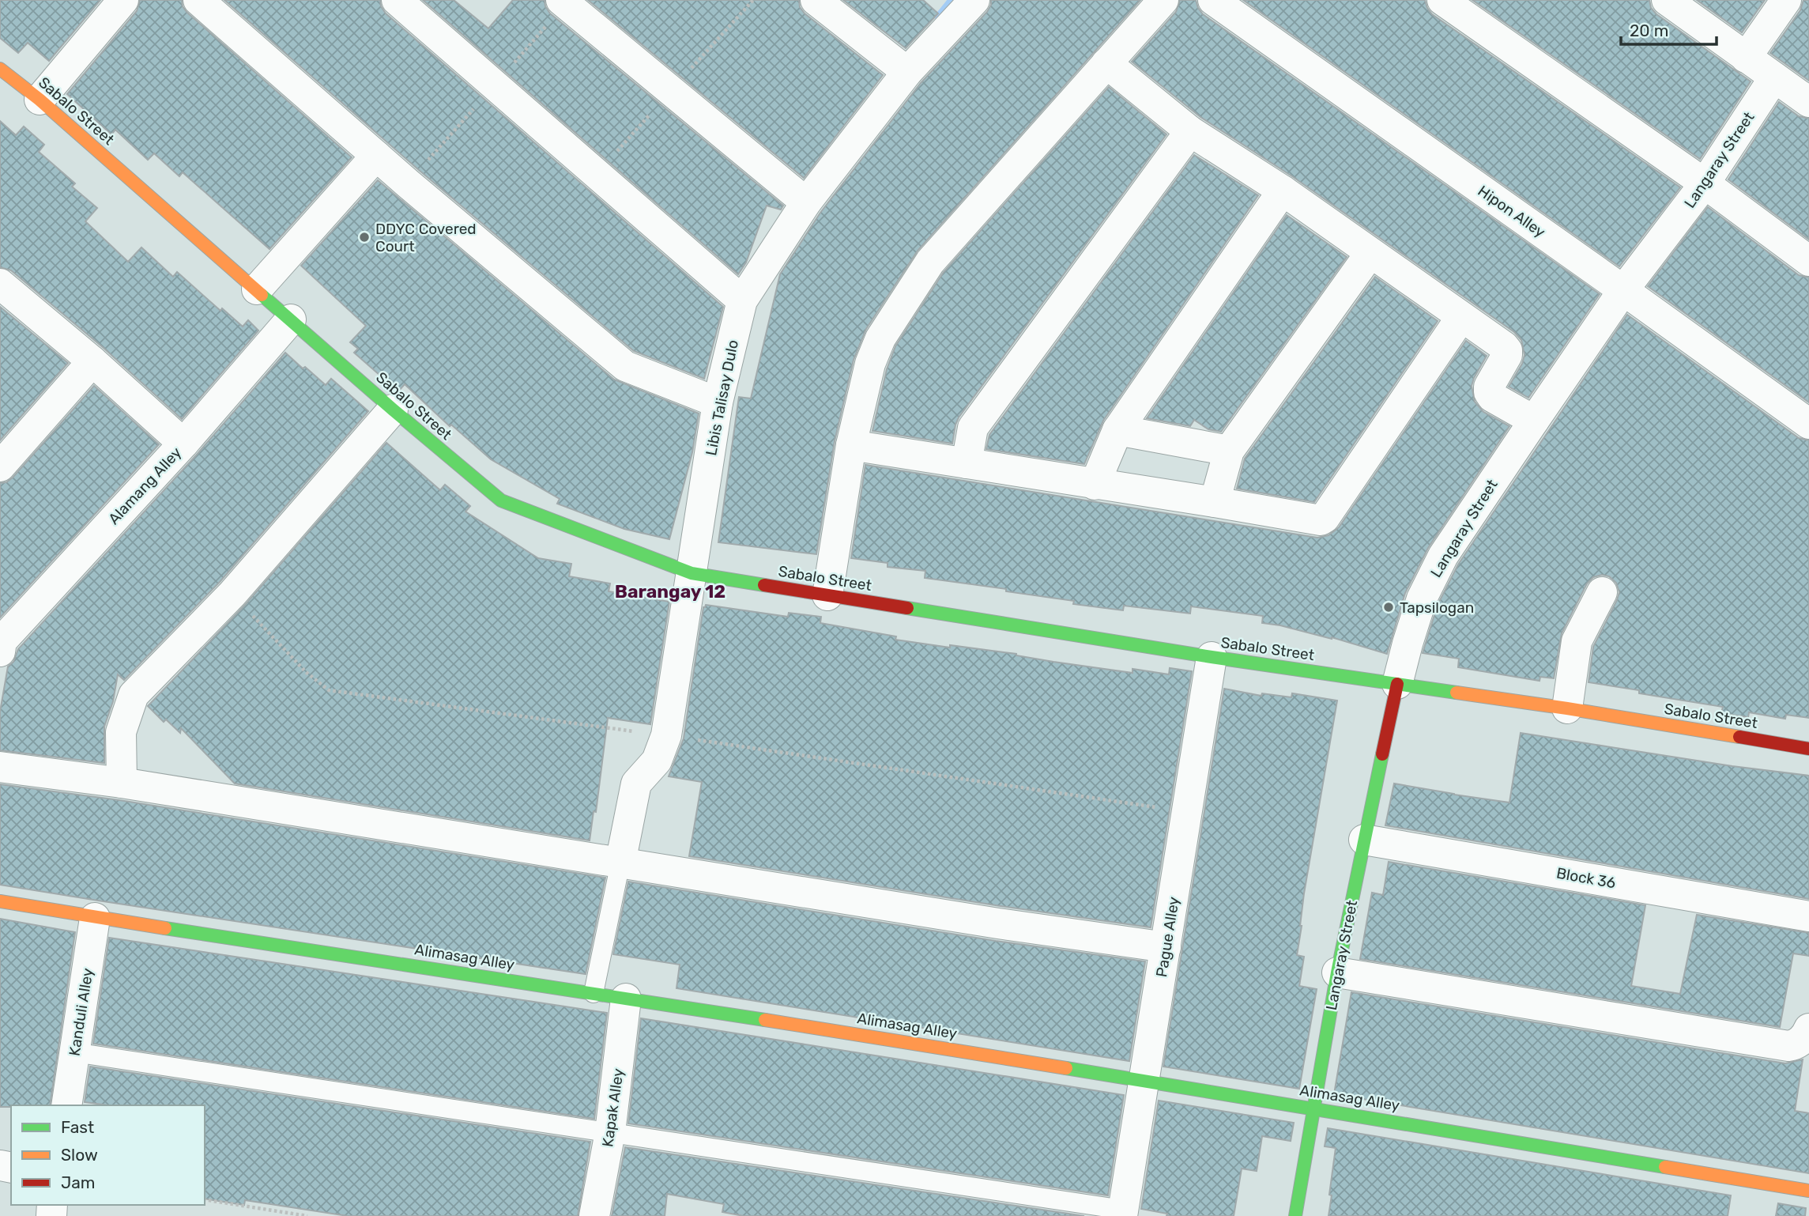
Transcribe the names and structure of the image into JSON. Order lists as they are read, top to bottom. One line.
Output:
{"streets":{"street":["Sabalo Street","Langaray Street","Hipon Alley","Libis Talisay Dulo","Alamang Alley","Block 36","Pague Alley","Alimasag Alley","Kanduli Alley","Kapak Alley"]},"crossings":[["Sabalo Street","Langaray Street"],["Sabalo Street","Libis Talisay Dulo"],["Sabalo Street","Alamang Alley"],["Sabalo Street","Pague Alley"],["Langaray Street","Hipon Alley"],["Langaray Street","Block 36"],["Langaray Street","Alimasag Alley"],["Pague Alley","Alimasag Alley"],["Alimasag Alley","Kanduli Alley"],["Alimasag Alley","Kapak Alley"]],"districts":["Barangay 12"],"places":["DDYC Covered Court","Tapsilogan"],"legend":["Fast","Slow","Jam"],"scale_bar":"20 m"}
